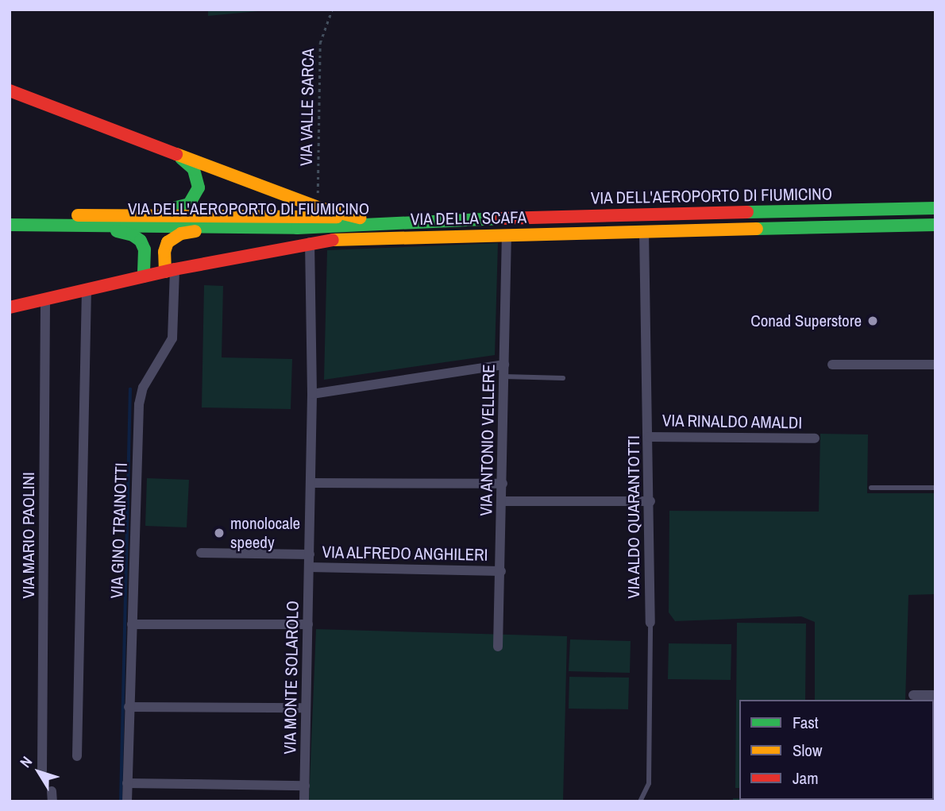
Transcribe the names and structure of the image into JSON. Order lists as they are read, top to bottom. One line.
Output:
{"streets":{"main road":["VIA DELL'AEROPORTO DI FIUMICINO","VIA DELLA SCAFA"],"street":["VIA RINALDO AMALDI","VIA ANTONIO VELLERE","VIA ALDO QUARANTOTTI","VIA GINO TRAINOTTI","VIA MARIO PAOLINI","VIA ALFREDO ANGHILERI","VIA MONTE SOLAROLO"],"path":["VIA VALLE SARCA"]},"crossings":[["VIA DELLA SCAFA","VIA ANTONIO VELLERE"],["VIA DELLA SCAFA","VIA ALDO QUARANTOTTI"],["VIA DELLA SCAFA","VIA GINO TRAINOTTI"],["VIA DELLA SCAFA","VIA MARIO PAOLINI"],["VIA DELLA SCAFA","VIA MONTE SOLAROLO"],["VIA RINALDO AMALDI","VIA ALDO QUARANTOTTI"],["VIA ANTONIO VELLERE","VIA ALFREDO ANGHILERI"],["VIA ALFREDO ANGHILERI","VIA MONTE SOLAROLO"]],"places":["Conad Superstore","monolocale speedy"],"legend":["Fast","Slow","Jam"],"north":"top left"}
